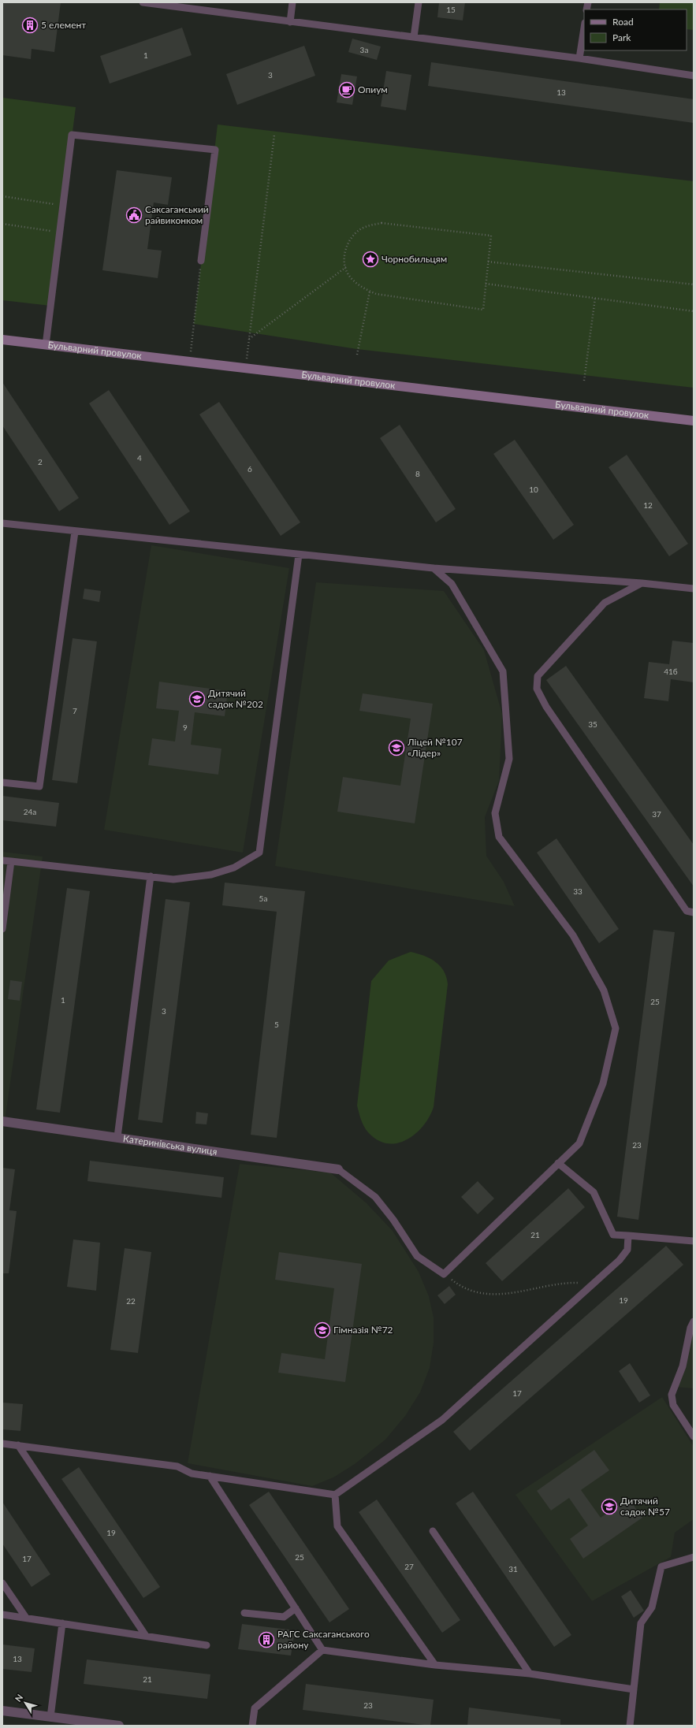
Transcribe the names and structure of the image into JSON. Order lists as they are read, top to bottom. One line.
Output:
{"streets":{"street":["Бульварний провулок","Катеринівська вулиця"]},"places":{"building":["5 елемент","РАГС Саксаганського району"],"cafe":["Опиум"],"public building":["Саксаганський райвиконком"],"place":["Чорнобильцям"],"school or university":["Дитячий садок №202","Ліцей №107 «Лідер»","Гімназія №72","Дитячий садок №57"]},"house_numbers":["15","3а","1","3","13","4","2","6","8","10","12","41б","7","35","9","24а","37","33","5а","1","25","3","5","23","21","19","22","17","19","25","17","27","31","13","21","23"],"legend":["Road","Park"],"north":"top left"}
